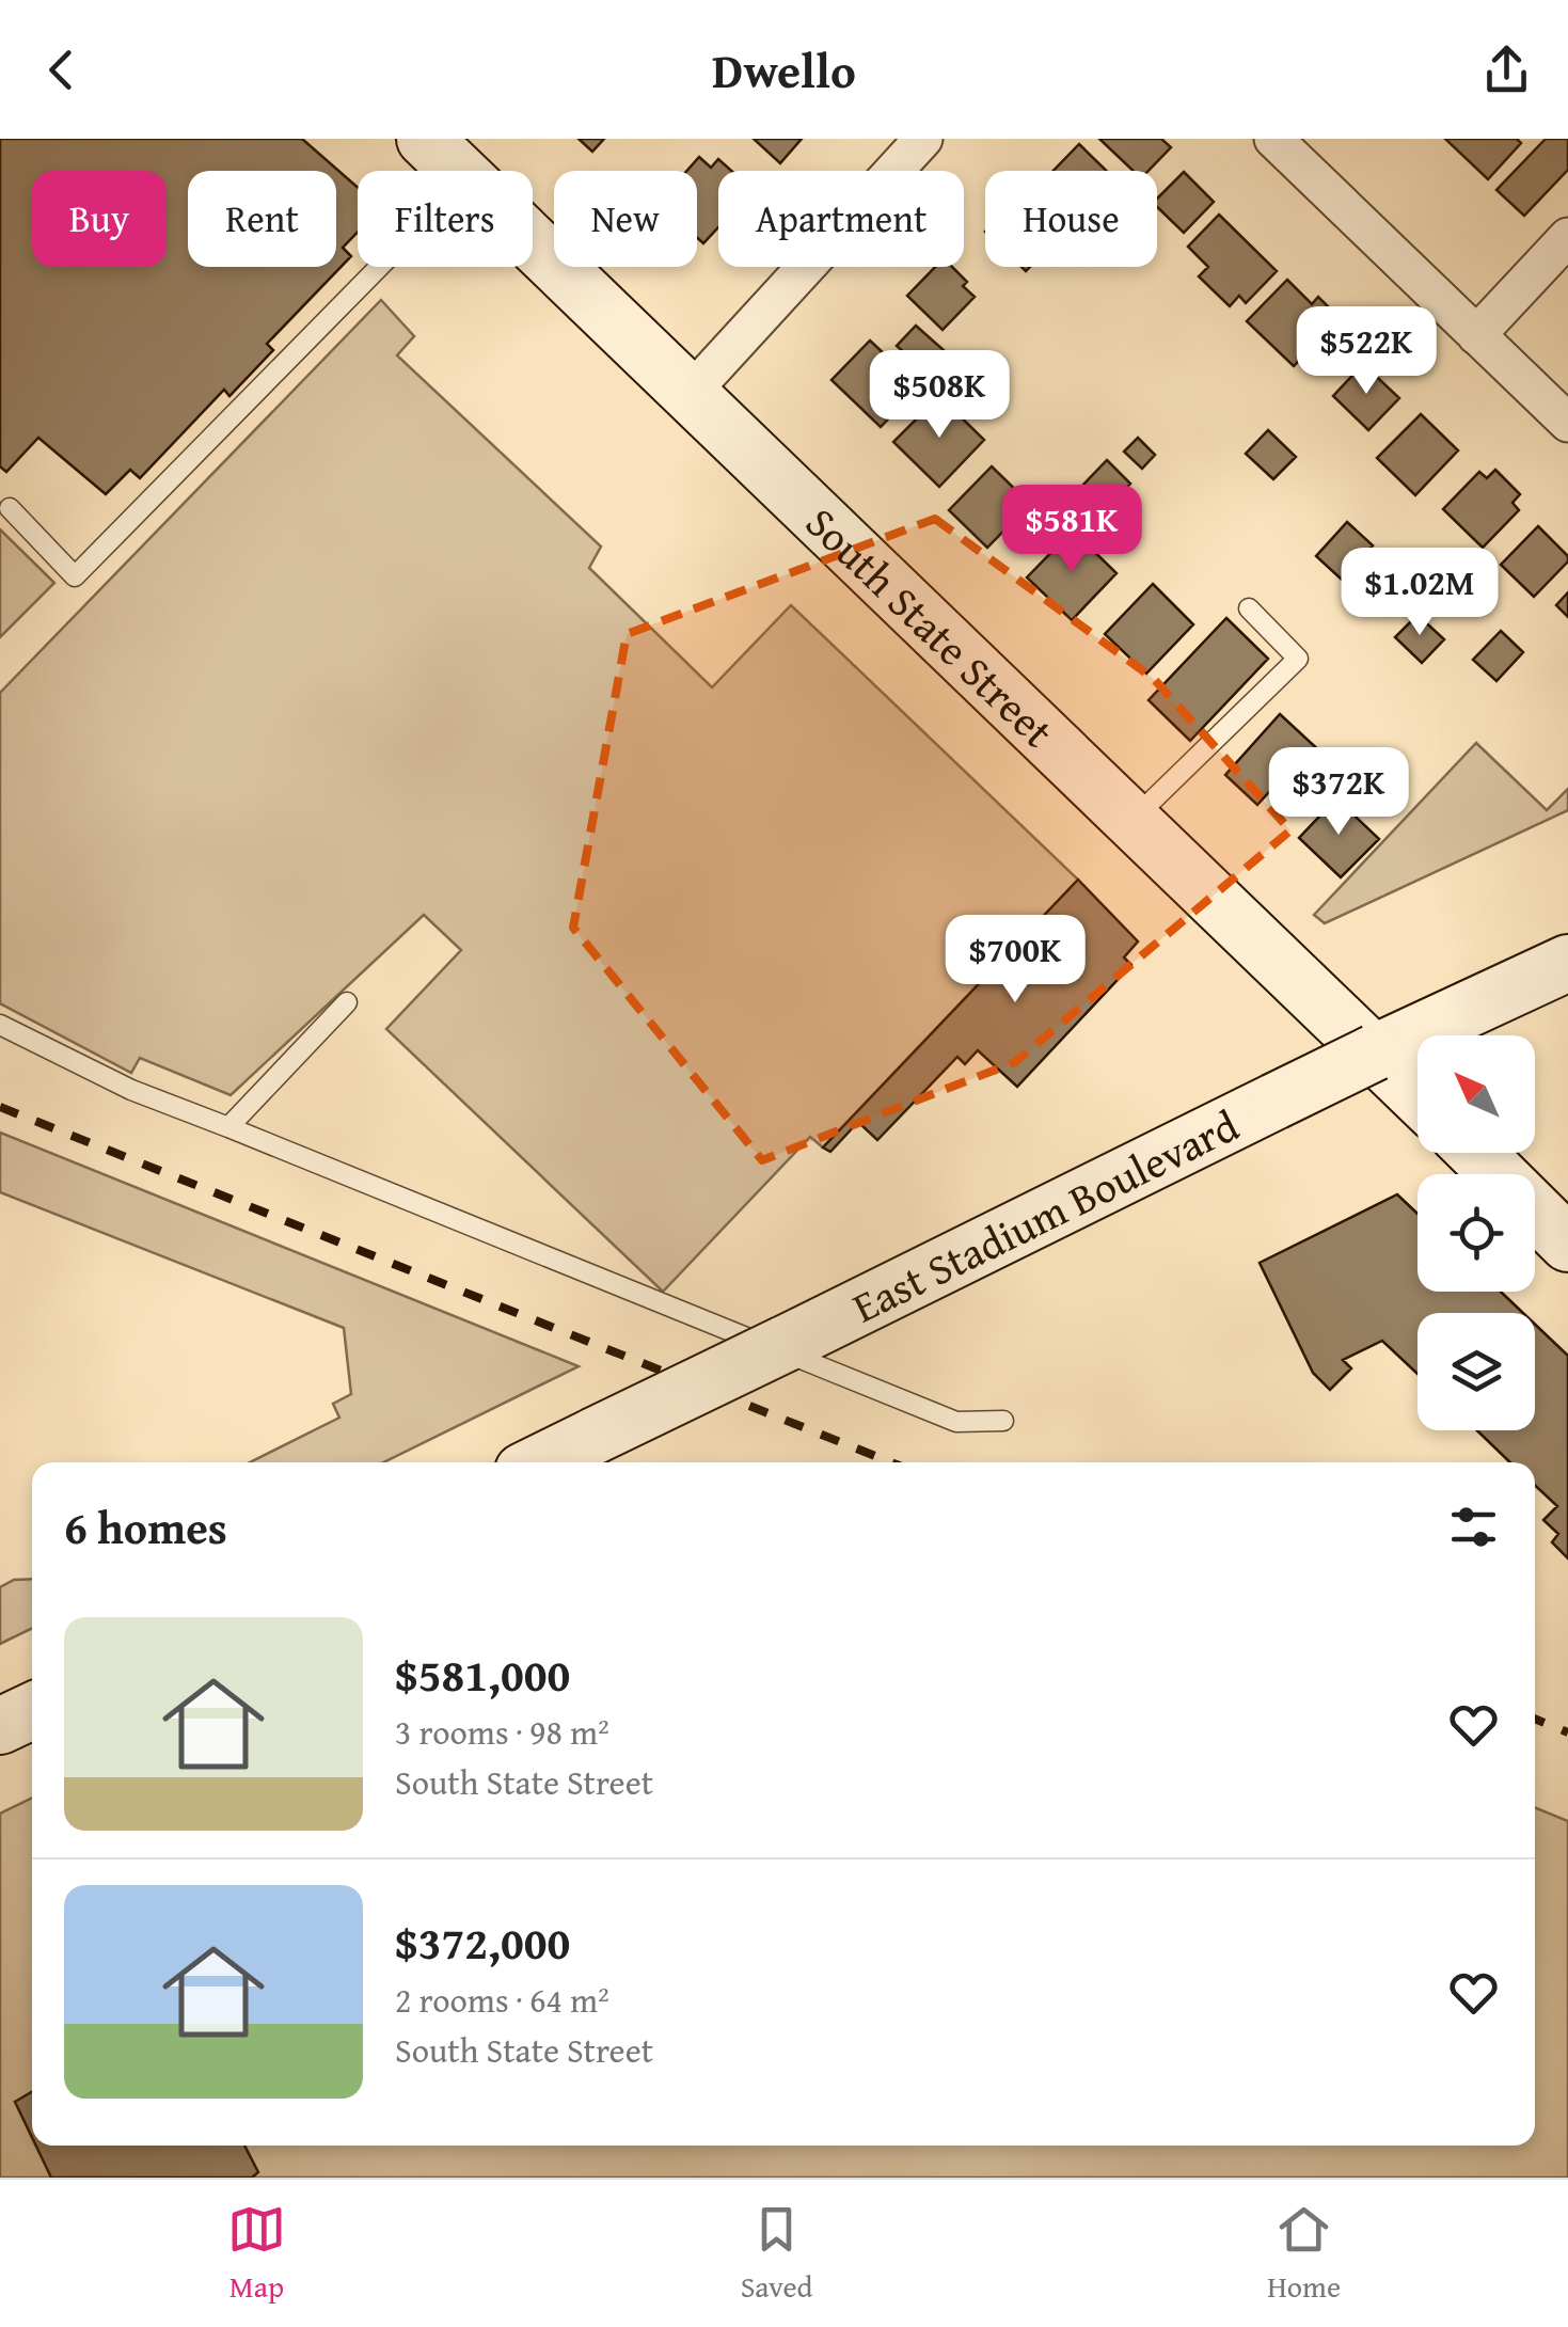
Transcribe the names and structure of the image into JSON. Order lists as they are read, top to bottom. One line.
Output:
{"streets":{"main road":["South State Street","East Stadium Boulevard"]},"north":"top left","page":{"header":"Dwello","chip":["Buy","Rent","Filters","New","Apartment","House"],"price":["$522K","$508K","$581K","$1.02M","$372K","$700K"],"heading":"6 homes","list":[{"name":"$581,000","note":"3 rooms · 98 m² · South State Street"},{"name":"$372,000","note":"2 rooms · 64 m² · South State Street"}],"tabs":["Map","Saved","Home"]}}
